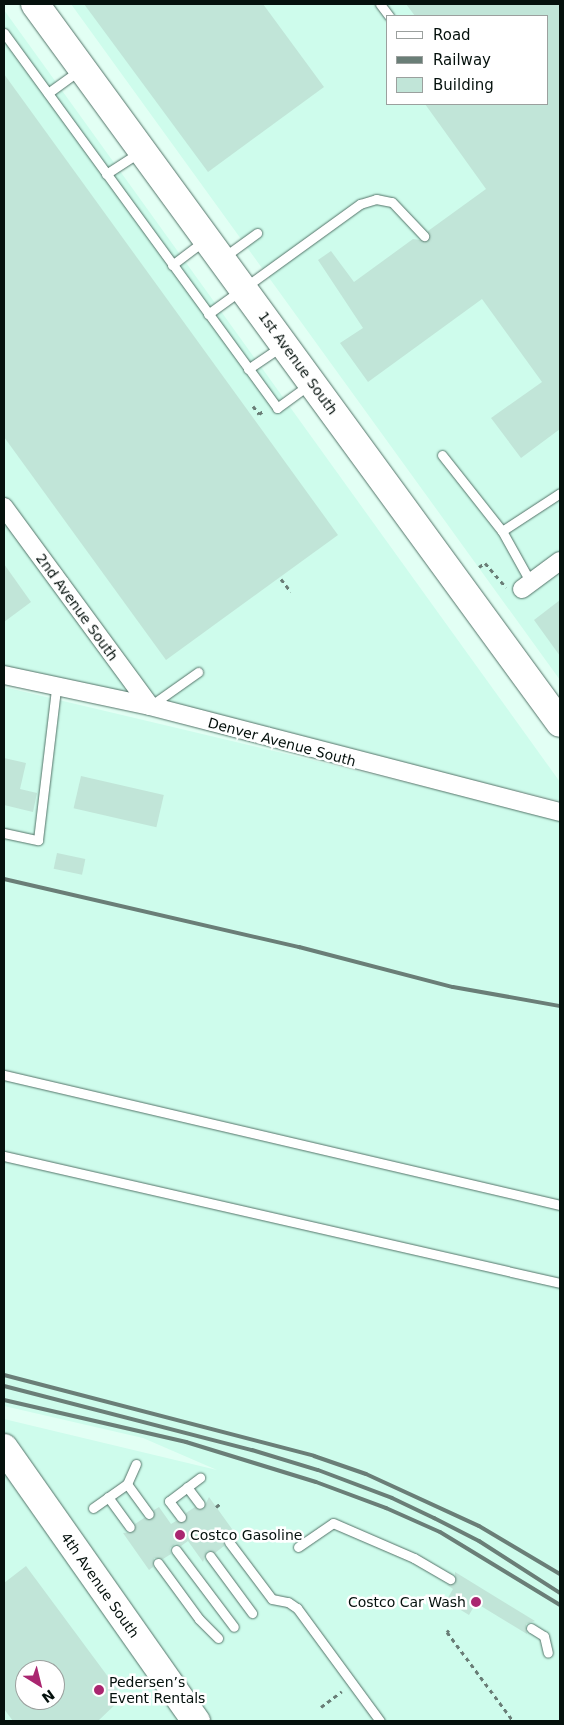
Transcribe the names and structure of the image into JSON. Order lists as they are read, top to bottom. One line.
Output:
{"streets":{"main road":["1st Avenue South","4th Avenue South"],"street":["2nd Avenue South","Denver Avenue South"]},"crossings":[["2nd Avenue South","Denver Avenue South"]],"places":["Costco Gasoline","Costco Car Wash","Pedersen’s Event Rentals"],"legend":["Road","Railway","Building"],"north":"bottom right"}
